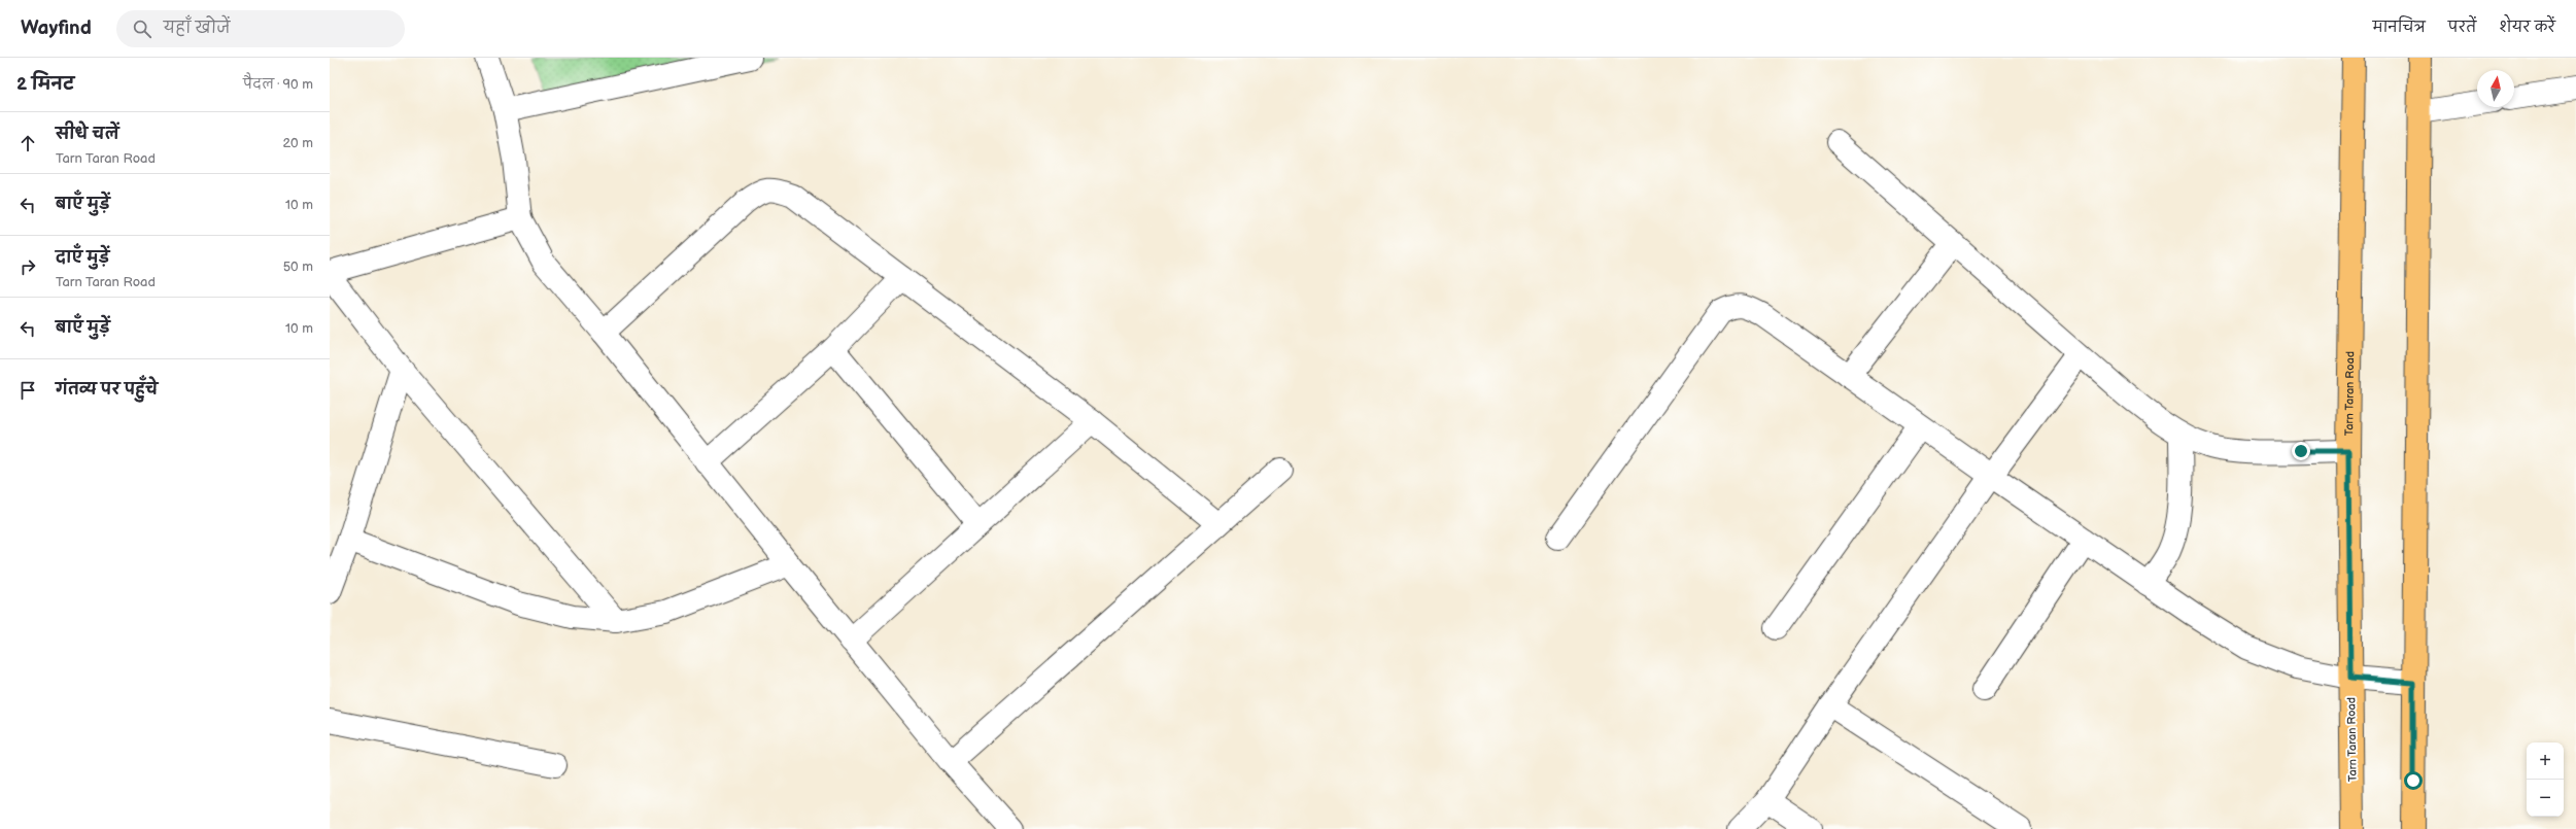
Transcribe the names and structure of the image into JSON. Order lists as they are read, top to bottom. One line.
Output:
{"streets":{"main road":["Tarn Taran Road"]},"north":"top","page":{"header":"Wayfind","search":"यहाँ खोजें","nav":["मानचित्र","परतें","शेयर करें"],"heading":["2 मिनट","पैदल · 90 m"],"list":[["सीधे चलें","Tarn Taran Road","20 m"],["बाएँ मुड़ें","10 m"],["दाएँ मुड़ें","Tarn Taran Road","50 m"],["बाएँ मुड़ें","10 m"],"गंतव्य पर पहुँचे"],"map_buttons":["+","−"]}}
